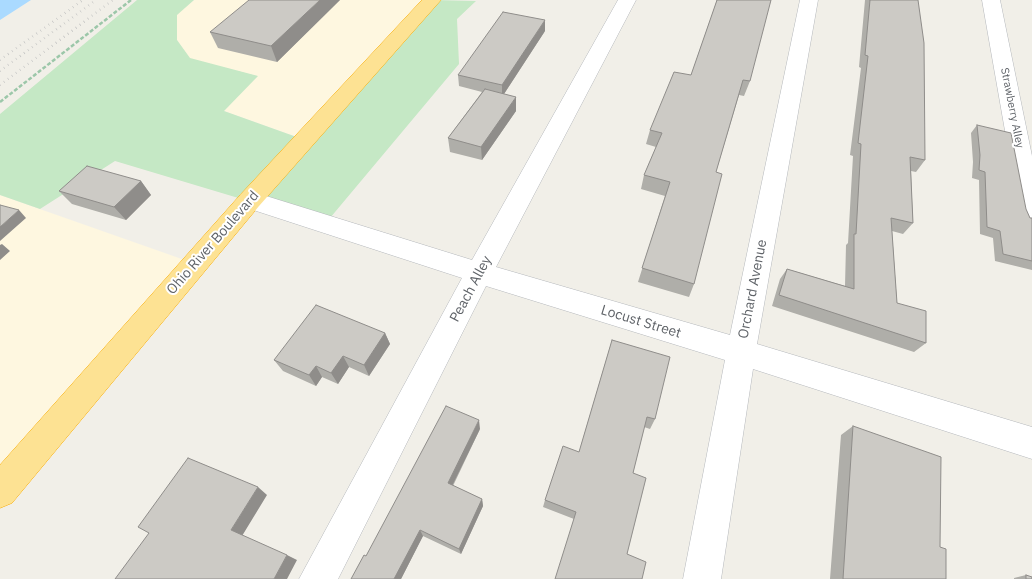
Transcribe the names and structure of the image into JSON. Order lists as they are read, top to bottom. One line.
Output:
{"streets":{"highway":["Ohio River Boulevard"],"street":["Strawberry Alley","Peach Alley","Orchard Avenue","Locust Street"]},"crossings":[["Ohio River Boulevard","Locust Street"],["Peach Alley","Locust Street"],["Orchard Avenue","Locust Street"]]}
